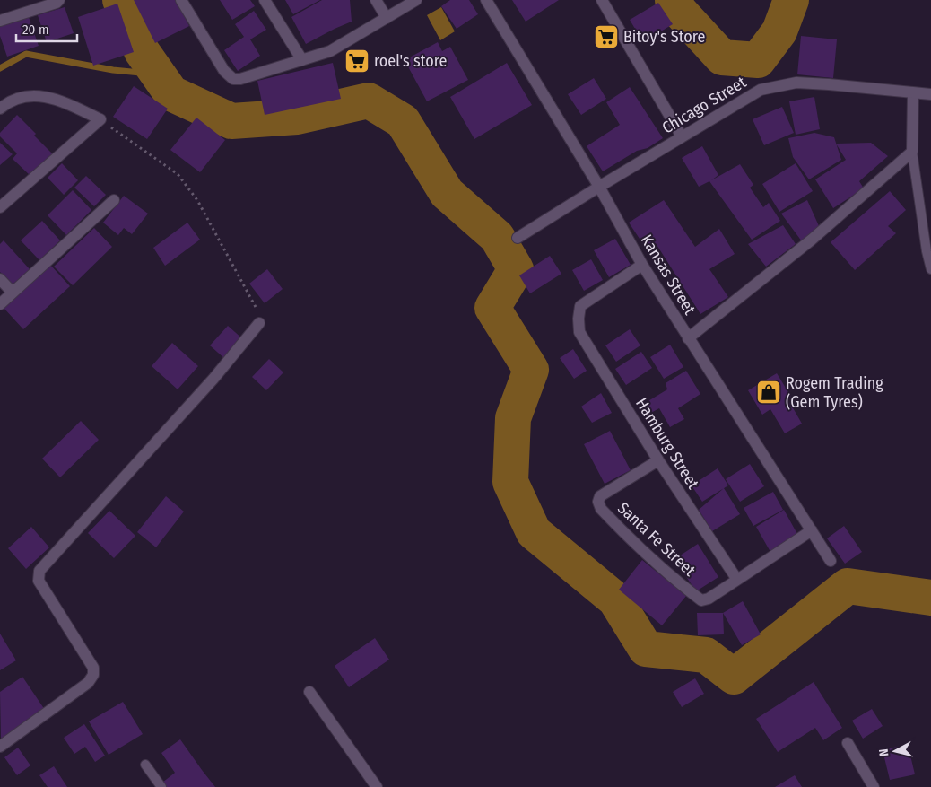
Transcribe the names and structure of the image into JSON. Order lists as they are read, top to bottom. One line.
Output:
{"streets":{"street":["Chicago Street","Kansas Street","Hamburg Street","Santa Fe Street"]},"crossings":[["Chicago Street","Kansas Street"],["Kansas Street","Hamburg Street"],["Hamburg Street","Santa Fe Street"]],"places":{"supermarket":["Bitoy's Store","roel's store"],"shop":["Rogem Trading (Gem Tyres)"]},"scale_bar":"20 m","north":"left"}
